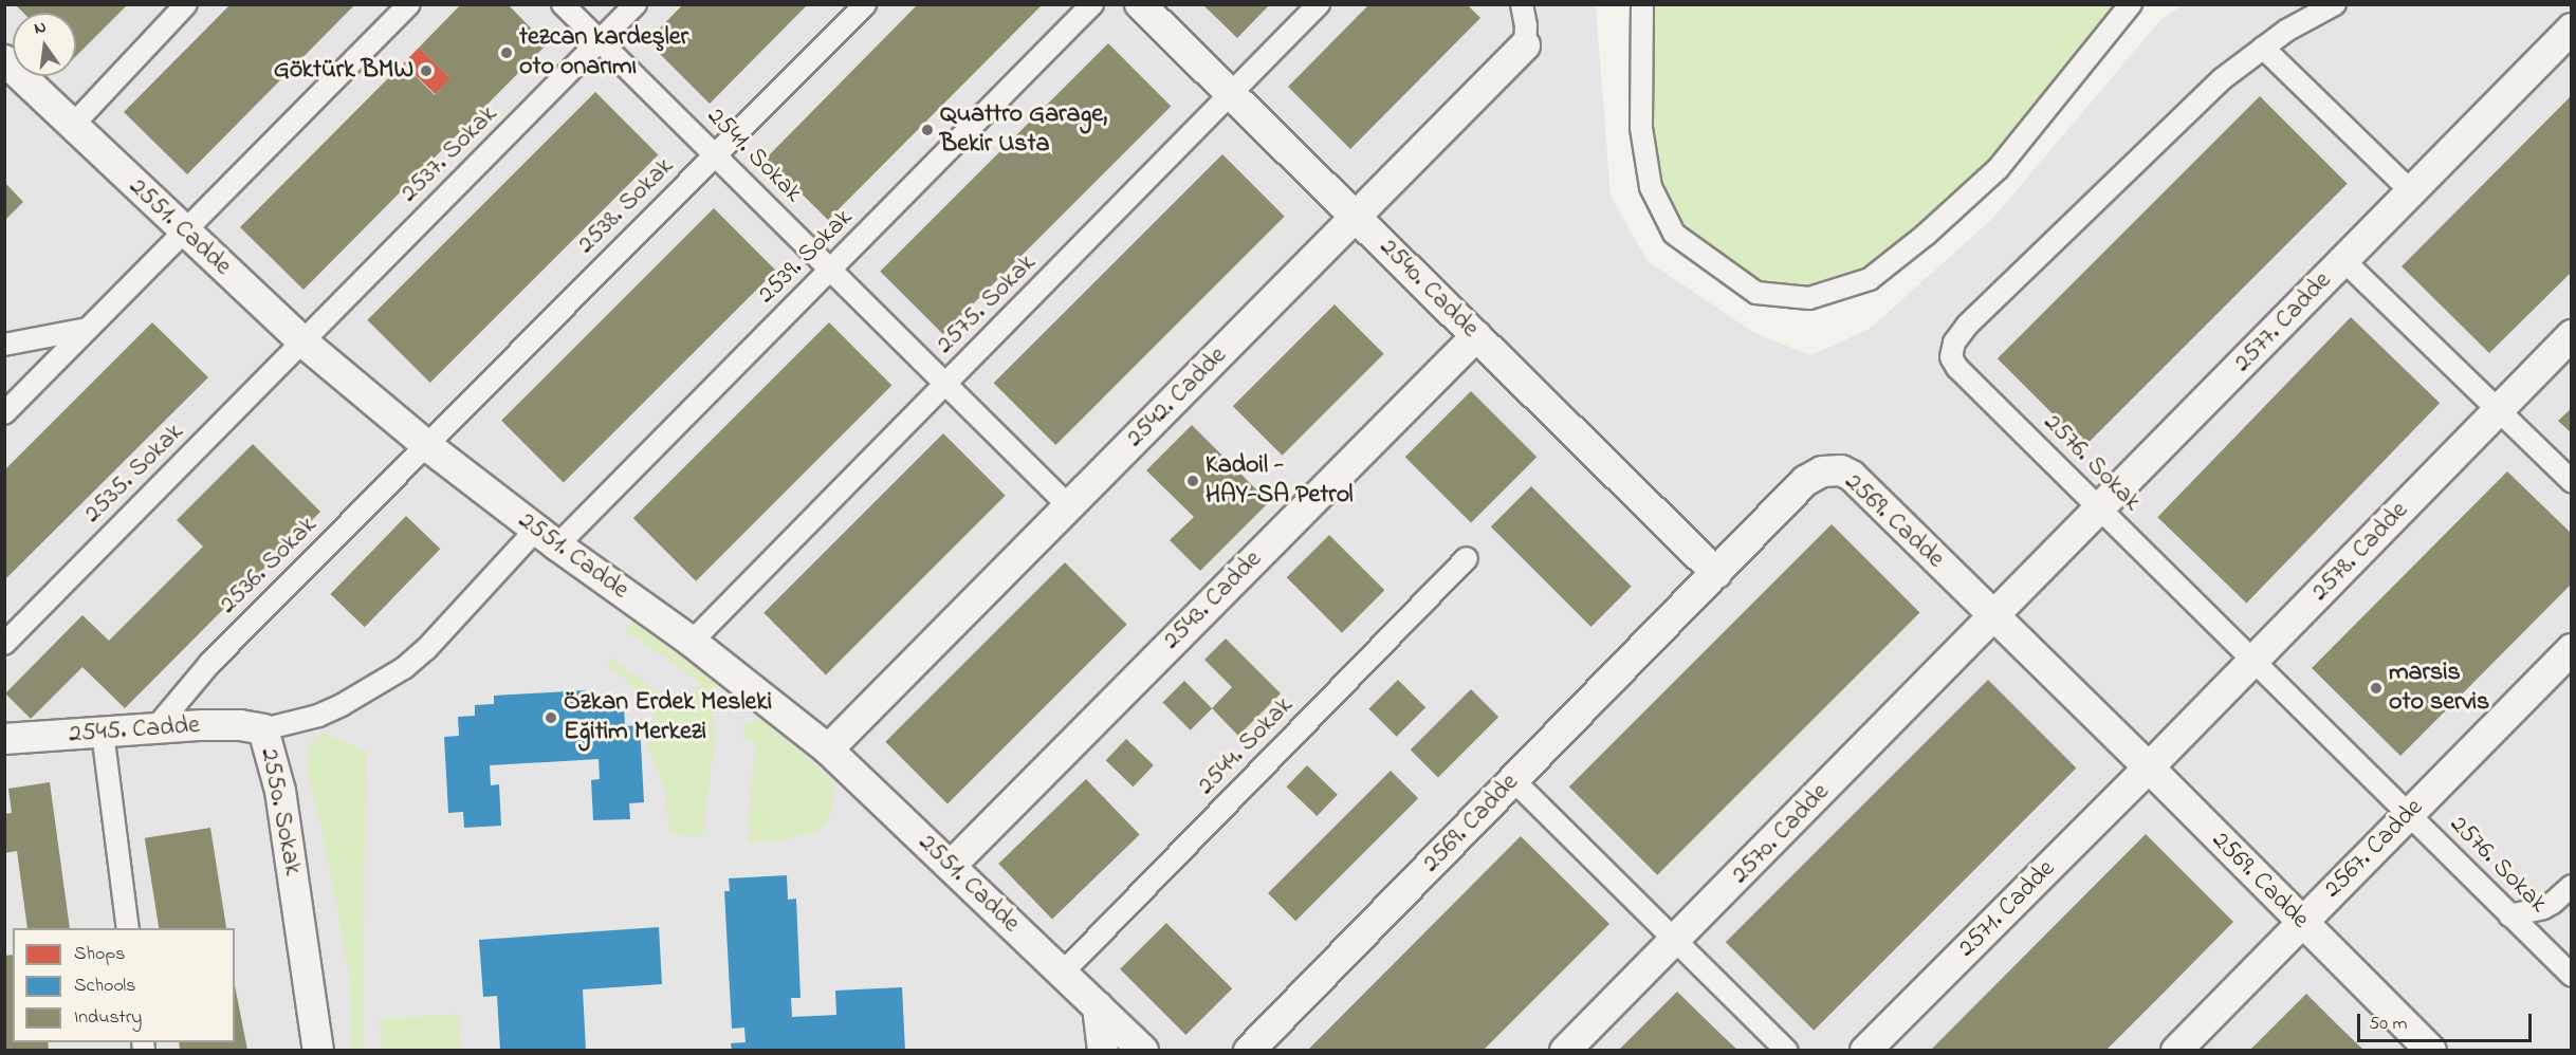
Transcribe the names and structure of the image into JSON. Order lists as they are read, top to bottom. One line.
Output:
{"streets":{"street":["2537. Sokak","2541. Sokak","2538. Sokak","2551. Cadde","2539. Sokak","2540. Cadde","2575. Sokak","2577. Cadde","2542. Cadde","2576. Sokak","2535. Sokak","2569. Cadde","2578. Cadde","2536. Sokak","2543. Cadde","2545. Cadde","2544. Sokak","2550. Sokak","2570. Cadde","2567. Cadde","2571. Cadde"]},"crossings":[["2537. Sokak","2541. Sokak"],["2537. Sokak","2551. Cadde"],["2537. Sokak","2535. Sokak"],["2541. Sokak","2538. Sokak"],["2541. Sokak","2539. Sokak"],["2541. Sokak","2575. Sokak"],["2541. Sokak","2542. Cadde"],["2538. Sokak","2551. Cadde"],["2538. Sokak","2536. Sokak"],["2551. Cadde","2539. Sokak"],["2551. Cadde","2575. Sokak"],["2551. Cadde","2542. Cadde"],["2551. Cadde","2535. Sokak"],["2551. Cadde","2536. Sokak"],["2551. Cadde","2543. Cadde"],["2551. Cadde","2544. Sokak"],["2551. Cadde","2550. Sokak"],["2539. Sokak","2550. Sokak"],["2540. Cadde","2575. Sokak"],["2540. Cadde","2542. Cadde"],["2540. Cadde","2569. Cadde"],["2540. Cadde","2543. Cadde"],["2577. Cadde","2576. Sokak"],["2577. Cadde","2569. Cadde"],["2577. Cadde","2570. Cadde"],["2576. Sokak","2578. Cadde"],["2576. Sokak","2567. Cadde"],["2569. Cadde","2578. Cadde"],["2569. Cadde","2570. Cadde"],["2569. Cadde","2567. Cadde"],["2569. Cadde","2571. Cadde"],["2578. Cadde","2571. Cadde"],["2536. Sokak","2545. Cadde"],["2545. Cadde","2550. Sokak"]],"places":["tezcan kardeşler oto onarımı","Göktürk BMW","Quattro Garage, Bekir Usta","Kadoil - HAY-SA Petrol","marsis oto servis","Özkan Erdek Mesleki Eğitim Merkezi"],"legend":["Shops","Schools","Industry"],"scale_bar":"50 m","north":"top"}
